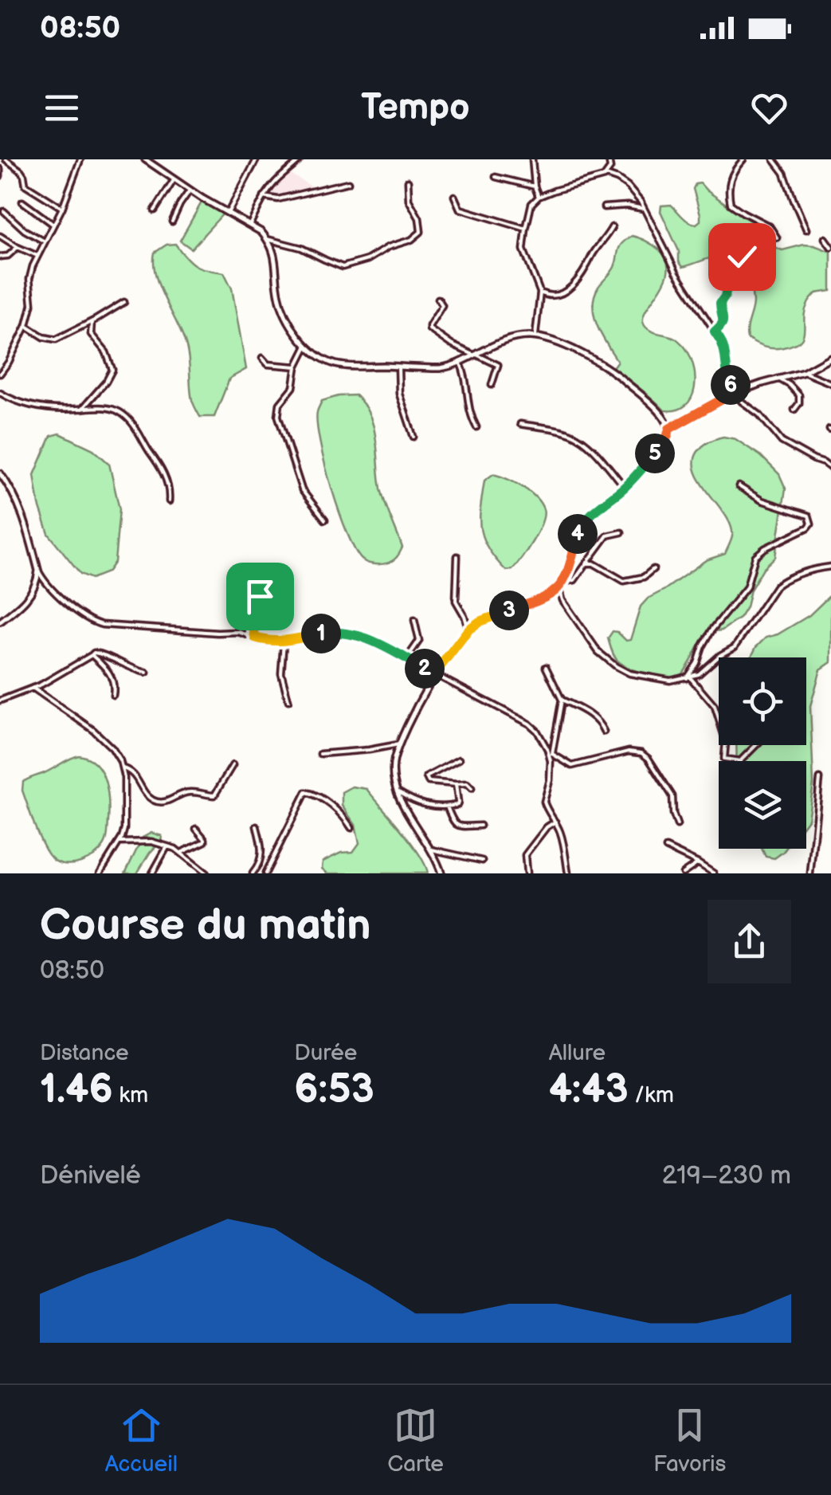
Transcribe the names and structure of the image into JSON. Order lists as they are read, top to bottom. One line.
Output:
{"page":{"status":"08:50","header":"Tempo","pins":["6","5","4","3","1","2"],"heading":["Course du matin","08:50"],"stats":[["Distance","1.46 km"],["Durée","6:53"],["Allure","4:43 /km"]],"chart":["Dénivelé","219–230 m"],"tabs":["Accueil","Carte","Favoris"]}}
